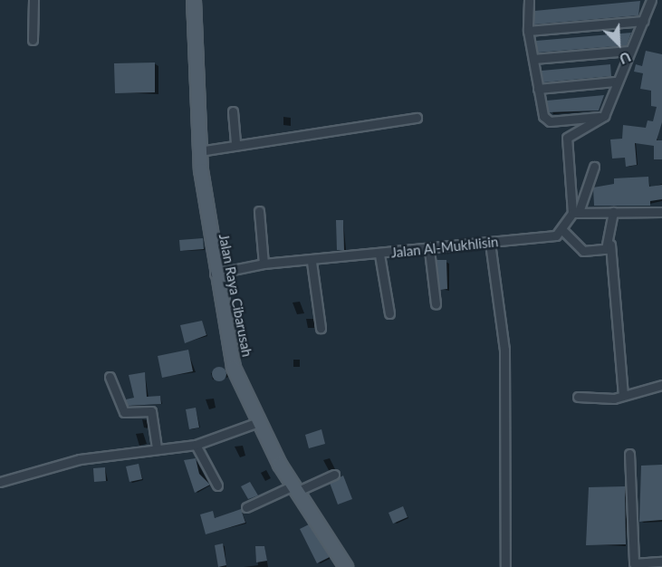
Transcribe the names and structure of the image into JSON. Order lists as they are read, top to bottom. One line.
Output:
{"streets":{"main road":["Jalan Raya Cibarusah"],"street":["Jalan Al-Mukhlisin"]},"crossings":[["Jalan Al-Mukhlisin","Jalan Raya Cibarusah"]],"north":"bottom right"}
